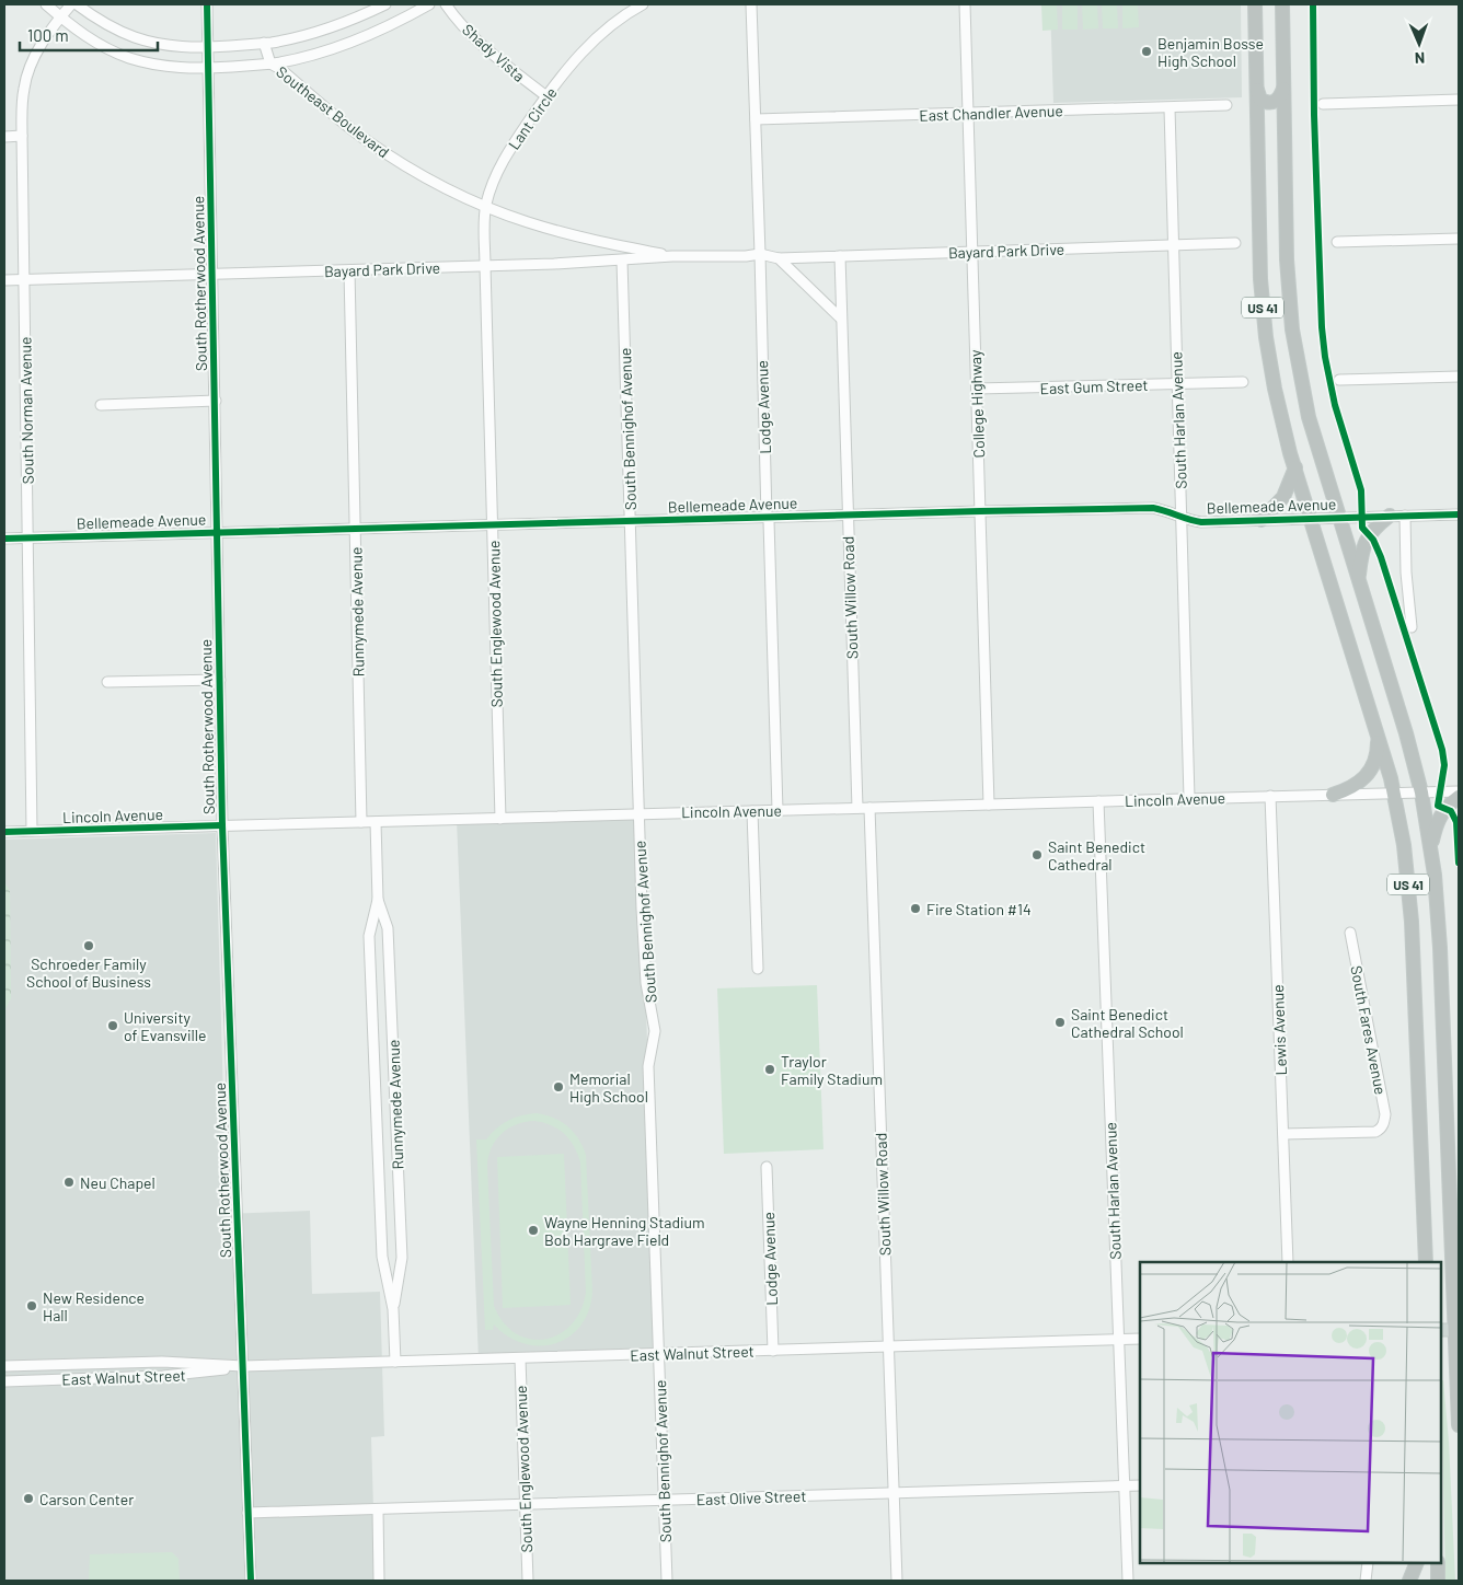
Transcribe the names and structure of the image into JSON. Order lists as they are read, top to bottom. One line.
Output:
{"streets":{"highway":["US 41"],"street":["Shady Vista","Southeast Boulevard","East Chandler Avenue","Lant Circle","Bayard Park Drive","South Rotherwood Avenue","East Gum Street","College Highway","Lodge Avenue","South Norman Avenue","South Harlan Avenue","South Bennighof Avenue","Bellemeade Avenue","South Willow Road","Runnymede Avenue","South Englewood Avenue","Lincoln Avenue","Lewis Avenue","South Fares Avenue","East Walnut Street","East Olive Street"]},"crossings":[["Shady Vista","Lant Circle"],["Southeast Boulevard","Lant Circle"],["Southeast Boulevard","Bayard Park Drive"],["Southeast Boulevard","South Rotherwood Avenue"],["Southeast Boulevard","South Norman Avenue"],["East Chandler Avenue","College Highway"],["East Chandler Avenue","Lodge Avenue"],["East Chandler Avenue","South Harlan Avenue"],["Lant Circle","Bayard Park Drive"],["Lant Circle","South Englewood Avenue"],["Bayard Park Drive","South Rotherwood Avenue"],["Bayard Park Drive","College Highway"],["Bayard Park Drive","Lodge Avenue"],["Bayard Park Drive","South Norman Avenue"],["Bayard Park Drive","South Harlan Avenue"],["Bayard Park Drive","South Bennighof Avenue"],["Bayard Park Drive","South Willow Road"],["Bayard Park Drive","Runnymede Avenue"],["Bayard Park Drive","South Englewood Avenue"],["South Rotherwood Avenue","Bellemeade Avenue"],["South Rotherwood Avenue","Lincoln Avenue"],["South Rotherwood Avenue","East Walnut Street"],["South Rotherwood Avenue","East Olive Street"],["US 41","Bellemeade Avenue"],["US 41","Lincoln Avenue"],["East Gum Street","College Highway"],["East Gum Street","South Harlan Avenue"],["College Highway","Bellemeade Avenue"],["College Highway","Lincoln Avenue"],["Lodge Avenue","Bellemeade Avenue"],["Lodge Avenue","Lincoln Avenue"],["Lodge Avenue","East Walnut Street"],["South Norman Avenue","Bellemeade Avenue"],["South Norman Avenue","Lincoln Avenue"],["South Harlan Avenue","Bellemeade Avenue"],["South Harlan Avenue","Lincoln Avenue"],["South Harlan Avenue","East Walnut Street"],["South Harlan Avenue","East Olive Street"],["South Bennighof Avenue","Bellemeade Avenue"],["South Bennighof Avenue","Lincoln Avenue"],["South Bennighof Avenue","East Walnut Street"],["South Bennighof Avenue","East Olive Street"],["Bellemeade Avenue","South Willow Road"],["Bellemeade Avenue","Runnymede Avenue"],["Bellemeade Avenue","South Englewood Avenue"],["South Willow Road","Lincoln Avenue"],["South Willow Road","East Walnut Street"],["South Willow Road","East Olive Street"],["Runnymede Avenue","Lincoln Avenue"],["Runnymede Avenue","East Walnut Street"],["South Englewood Avenue","Lincoln Avenue"],["South Englewood Avenue","East Walnut Street"],["South Englewood Avenue","East Olive Street"],["Lincoln Avenue","Lewis Avenue"],["Lewis Avenue","South Fares Avenue"]],"places":["Benjamin Bosse High School","Saint Benedict Cathedral","Fire Station #14","Schroeder Family School of Business","Saint Benedict Cathedral School","University of Evansville","Traylor Family Stadium","Memorial High School","Neu Chapel","Wayne Henning Stadium Bob Hargrave Field","New Residence Hall","Carson Center"],"scale_bar":"100 m","north":"bottom"}
